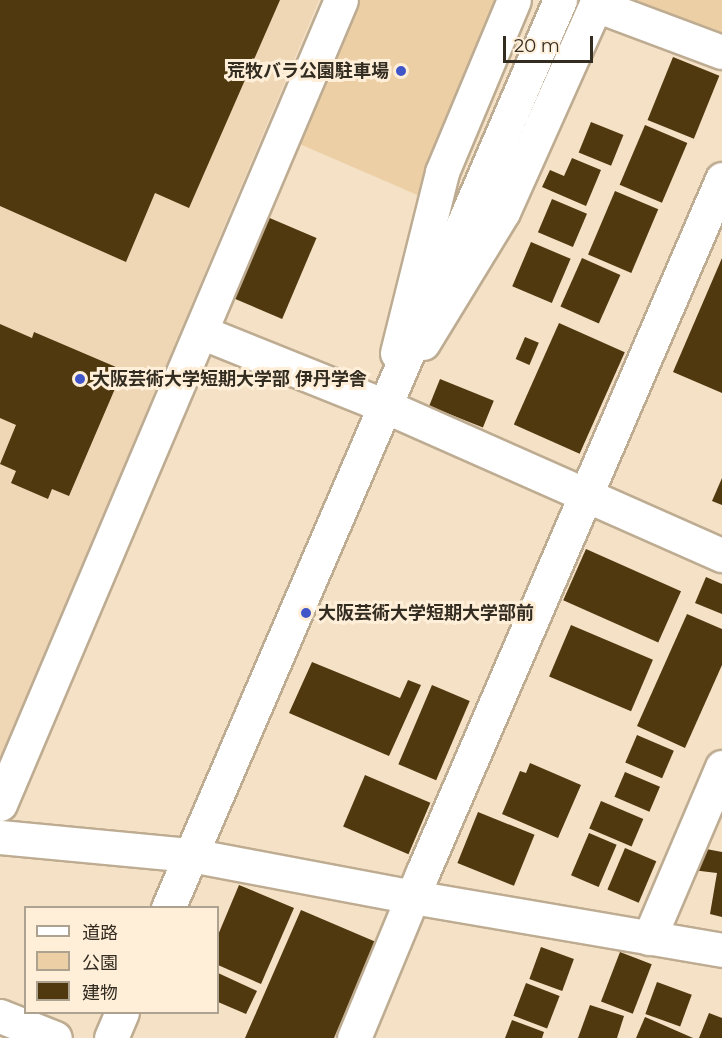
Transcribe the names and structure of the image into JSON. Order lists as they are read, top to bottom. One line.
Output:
{"places":["荒牧バラ公園駐車場","大阪芸術大学短期大学部 伊丹学舎","大阪芸術大学短期大学部前"],"legend":["道路","公園","建物"],"scale_bar":"20 m"}
